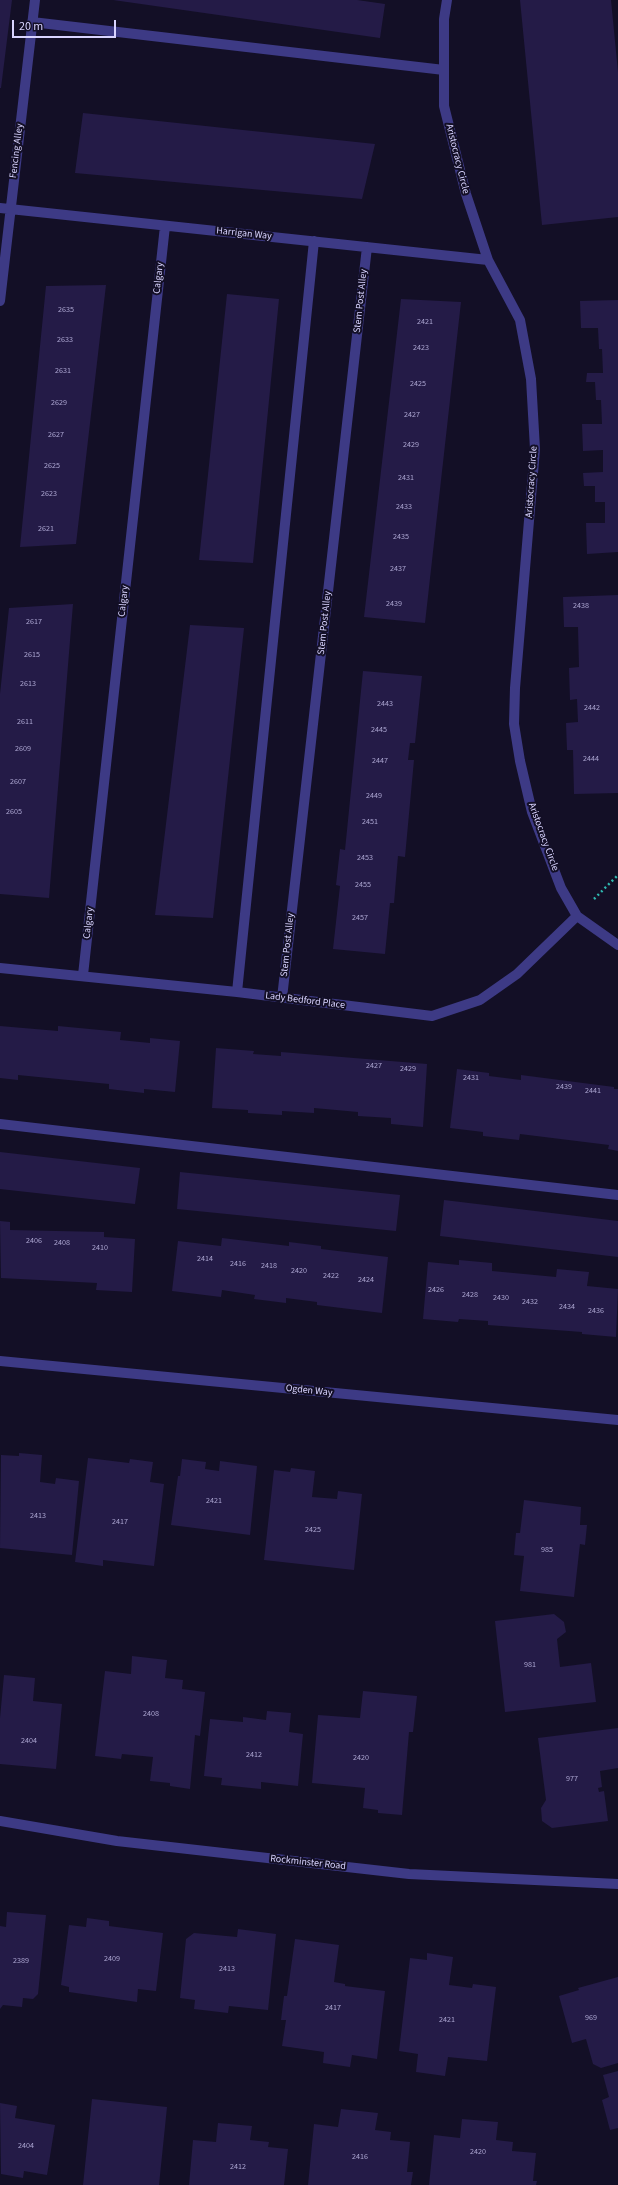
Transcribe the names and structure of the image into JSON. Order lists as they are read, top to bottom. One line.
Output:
{"streets":{"street":["Fencing Alley","Aristocracy Circle","Harrigan Way","Calgary","Stem Post Alley","Lady Bedford Place","Ogden Way","Rockminster Road"]},"crossings":[["Fencing Alley","Harrigan Way"],["Aristocracy Circle","Harrigan Way"],["Aristocracy Circle","Lady Bedford Place"],["Harrigan Way","Calgary"],["Harrigan Way","Stem Post Alley"],["Calgary","Lady Bedford Place"],["Stem Post Alley","Lady Bedford Place"]],"house_numbers":["2635","2421","2633","2423","2631","2425","2629","2427","2627","2429","2625","2431","2623","2433","2621","2435","2437","2439","2438","2617","2615","2613","2443","2442","2611","2445","2609","2444","2447","2607","2449","2605","2451","2453","2455","2457","2427","2429","2431","2439","2441","2406","2408","2410","2414","2416","2418","2420","2422","2424","2426","2428","2430","2432","2434","2436","2421","2413","2417","2425","985","981","2408","2404","2412","2420","977","2409","2389","2413","2417","969","2421","2404","2420","2416","2412"],"scale_bar":"20 m"}
